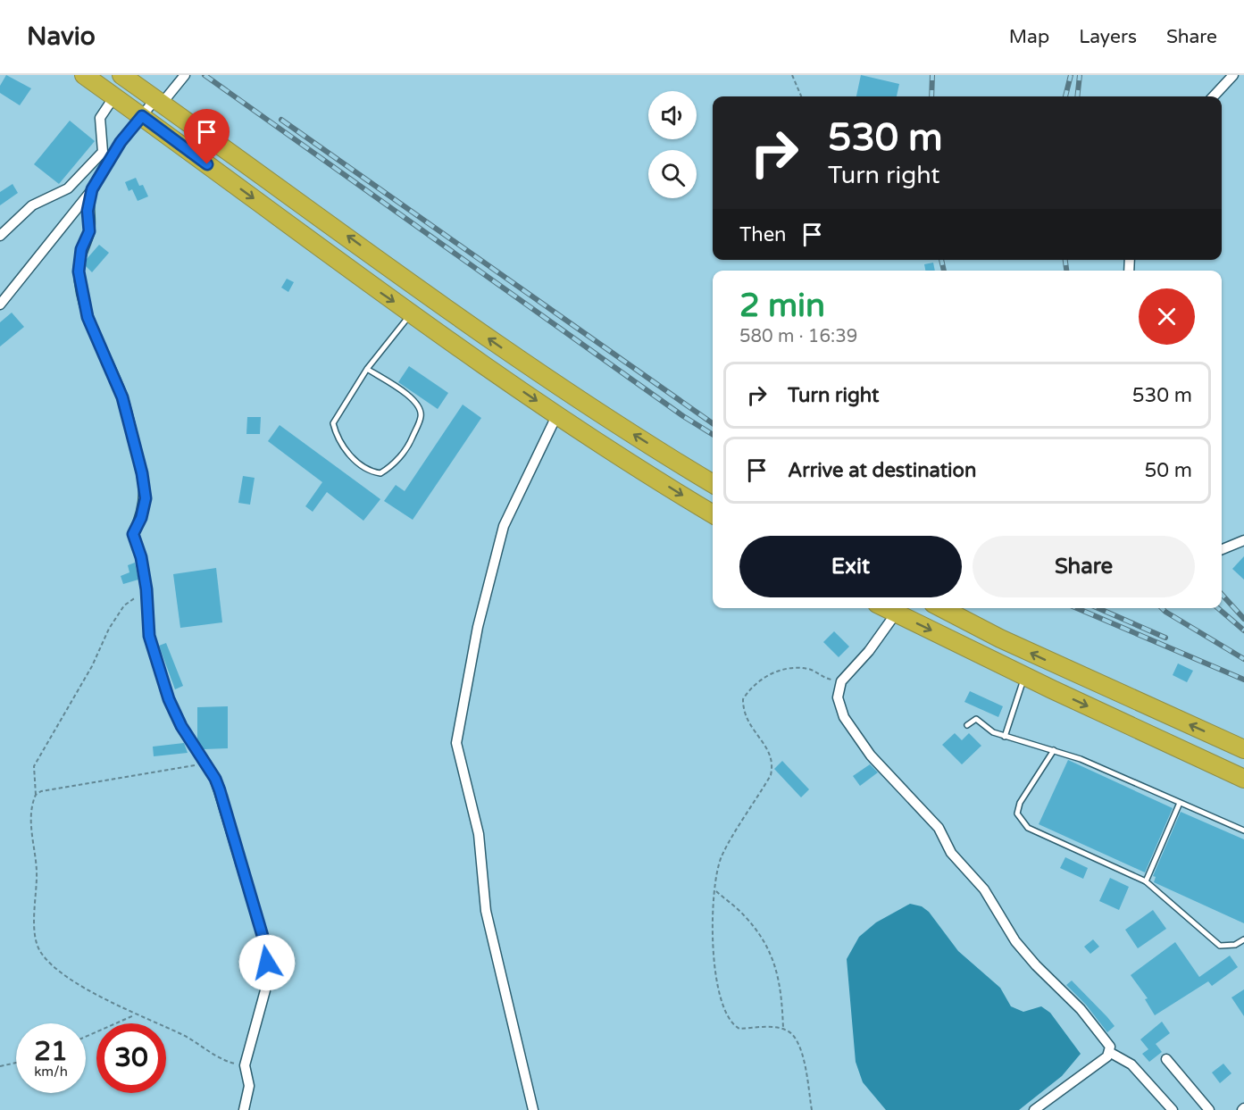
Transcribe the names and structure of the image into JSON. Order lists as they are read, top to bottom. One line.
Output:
{"page":{"header":"Navio","nav":["Map","Layers","Share"],"turn":["530 m","Turn right"],"then":"Then","heading":["2 min","580 m · 16:39"],"list":[{"name":"Turn right","value":"530 m"},{"name":"Arrive at destination","value":"50 m"}],"buttons":["Exit","Share"],"speed":"21 km/h","limit":"30"}}
